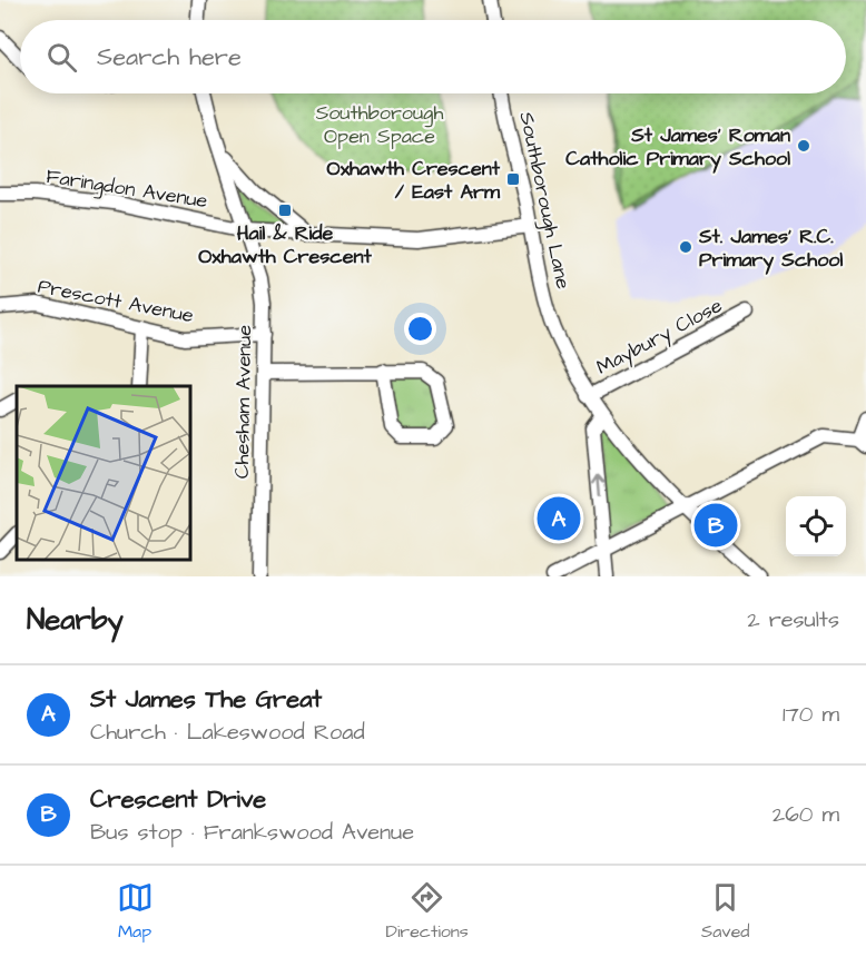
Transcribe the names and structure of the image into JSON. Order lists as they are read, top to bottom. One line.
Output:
{"streets":{"street":["Faringdon Avenue","Southborough Lane","Prescott Avenue","Maybury Close","Chesham Avenue"]},"crossings":[["Faringdon Avenue","Southborough Lane"],["Faringdon Avenue","Chesham Avenue"],["Southborough Lane","Maybury Close"],["Prescott Avenue","Chesham Avenue"]],"parks":["Southborough Open Space"],"places":{"other":["St James' Roman Catholic Primary School","St. James' R.C. Primary School"],"transit":["Oxhawth Crescent / East Arm","Hail & Ride Oxhawth Crescent"]},"page":{"search":"Search here","pins":["A","B"],"heading":["Nearby","2 results"],"list":[{"mark":"A","name":"St James The Great","note":"Church · Lakeswood Road","value":"170 m"},{"mark":"B","name":"Crescent Drive","note":"Bus stop · Frankswood Avenue","value":"260 m"}],"nav":["Map","Directions","Saved"]}}
